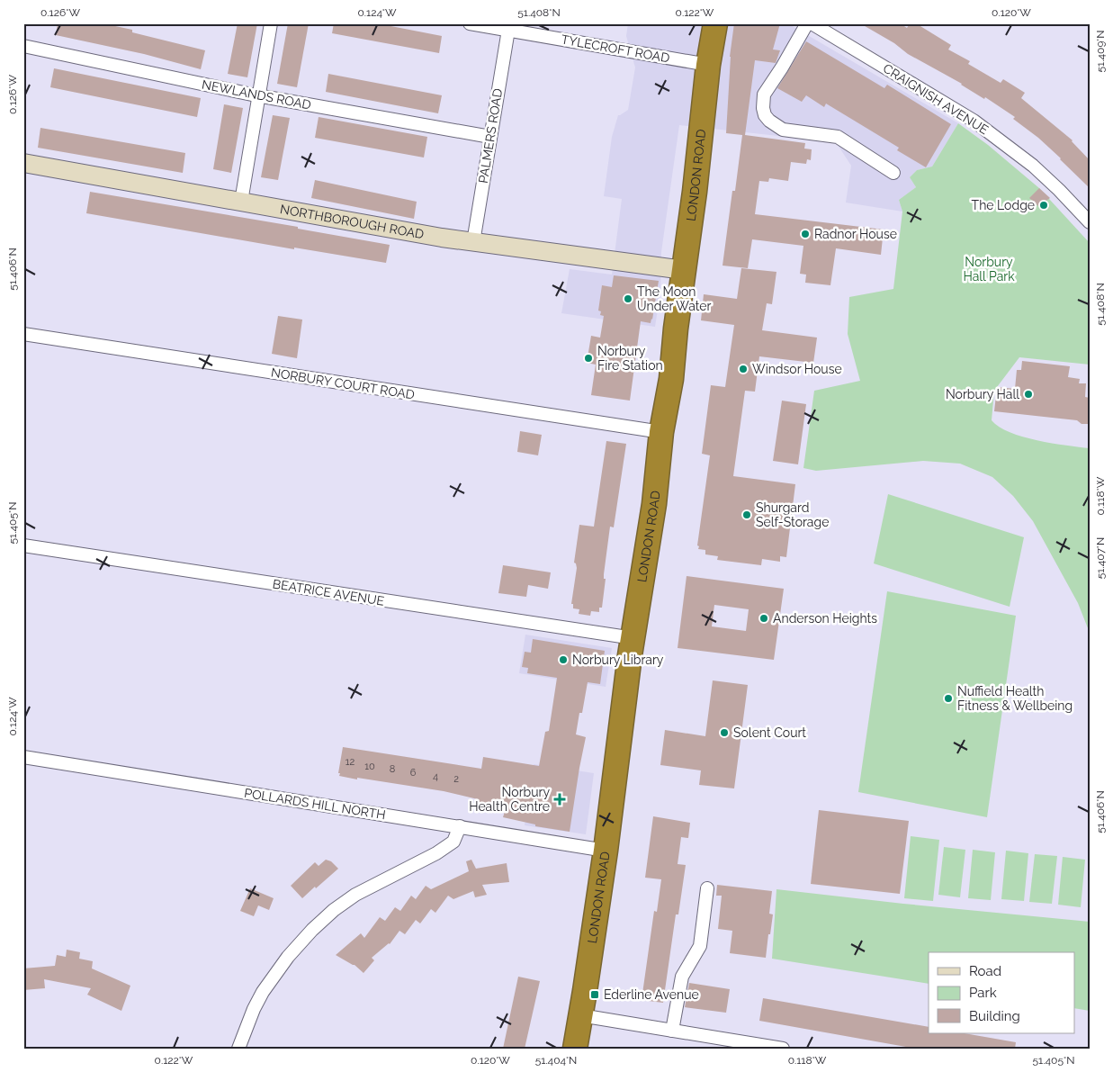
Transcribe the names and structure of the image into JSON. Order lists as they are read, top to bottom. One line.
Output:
{"streets":{"highway":["LONDON ROAD"],"street":["TYLECROFT ROAD","NEWLANDS ROAD","CRAIGNISH AVENUE","PALMERS ROAD","NORTHBOROUGH ROAD","NORBURY COURT ROAD","BEATRICE AVENUE","POLLARDS HILL NORTH"]},"crossings":[["TYLECROFT ROAD","PALMERS ROAD"],["TYLECROFT ROAD","LONDON ROAD"],["NEWLANDS ROAD","PALMERS ROAD"],["PALMERS ROAD","NORTHBOROUGH ROAD"],["LONDON ROAD","NORTHBOROUGH ROAD"],["LONDON ROAD","NORBURY COURT ROAD"],["LONDON ROAD","BEATRICE AVENUE"],["LONDON ROAD","POLLARDS HILL NORTH"]],"parks":["Norbury Hall Park"],"places":{"other":["The Lodge","Radnor House","The Moon Under Water","Norbury Fire Station","Windsor House","Norbury Hall","Shurgard Self-Storage","Anderson Heights","Norbury Library","Nuffield Health Fitness & Wellbeing","Solent Court"],"health":["Norbury Health Centre"],"transit":["Ederline Avenue"]},"house_numbers":["12","10","8","6","4","2"],"legend":["Road","Park","Building"],"coordinates":["0.126°W","0.124°W","51.408°N","0.122°W","0.120°W","51.409°N","51.406°N","0.118°W","51.405°N","51.407°N","51.404°N"]}
